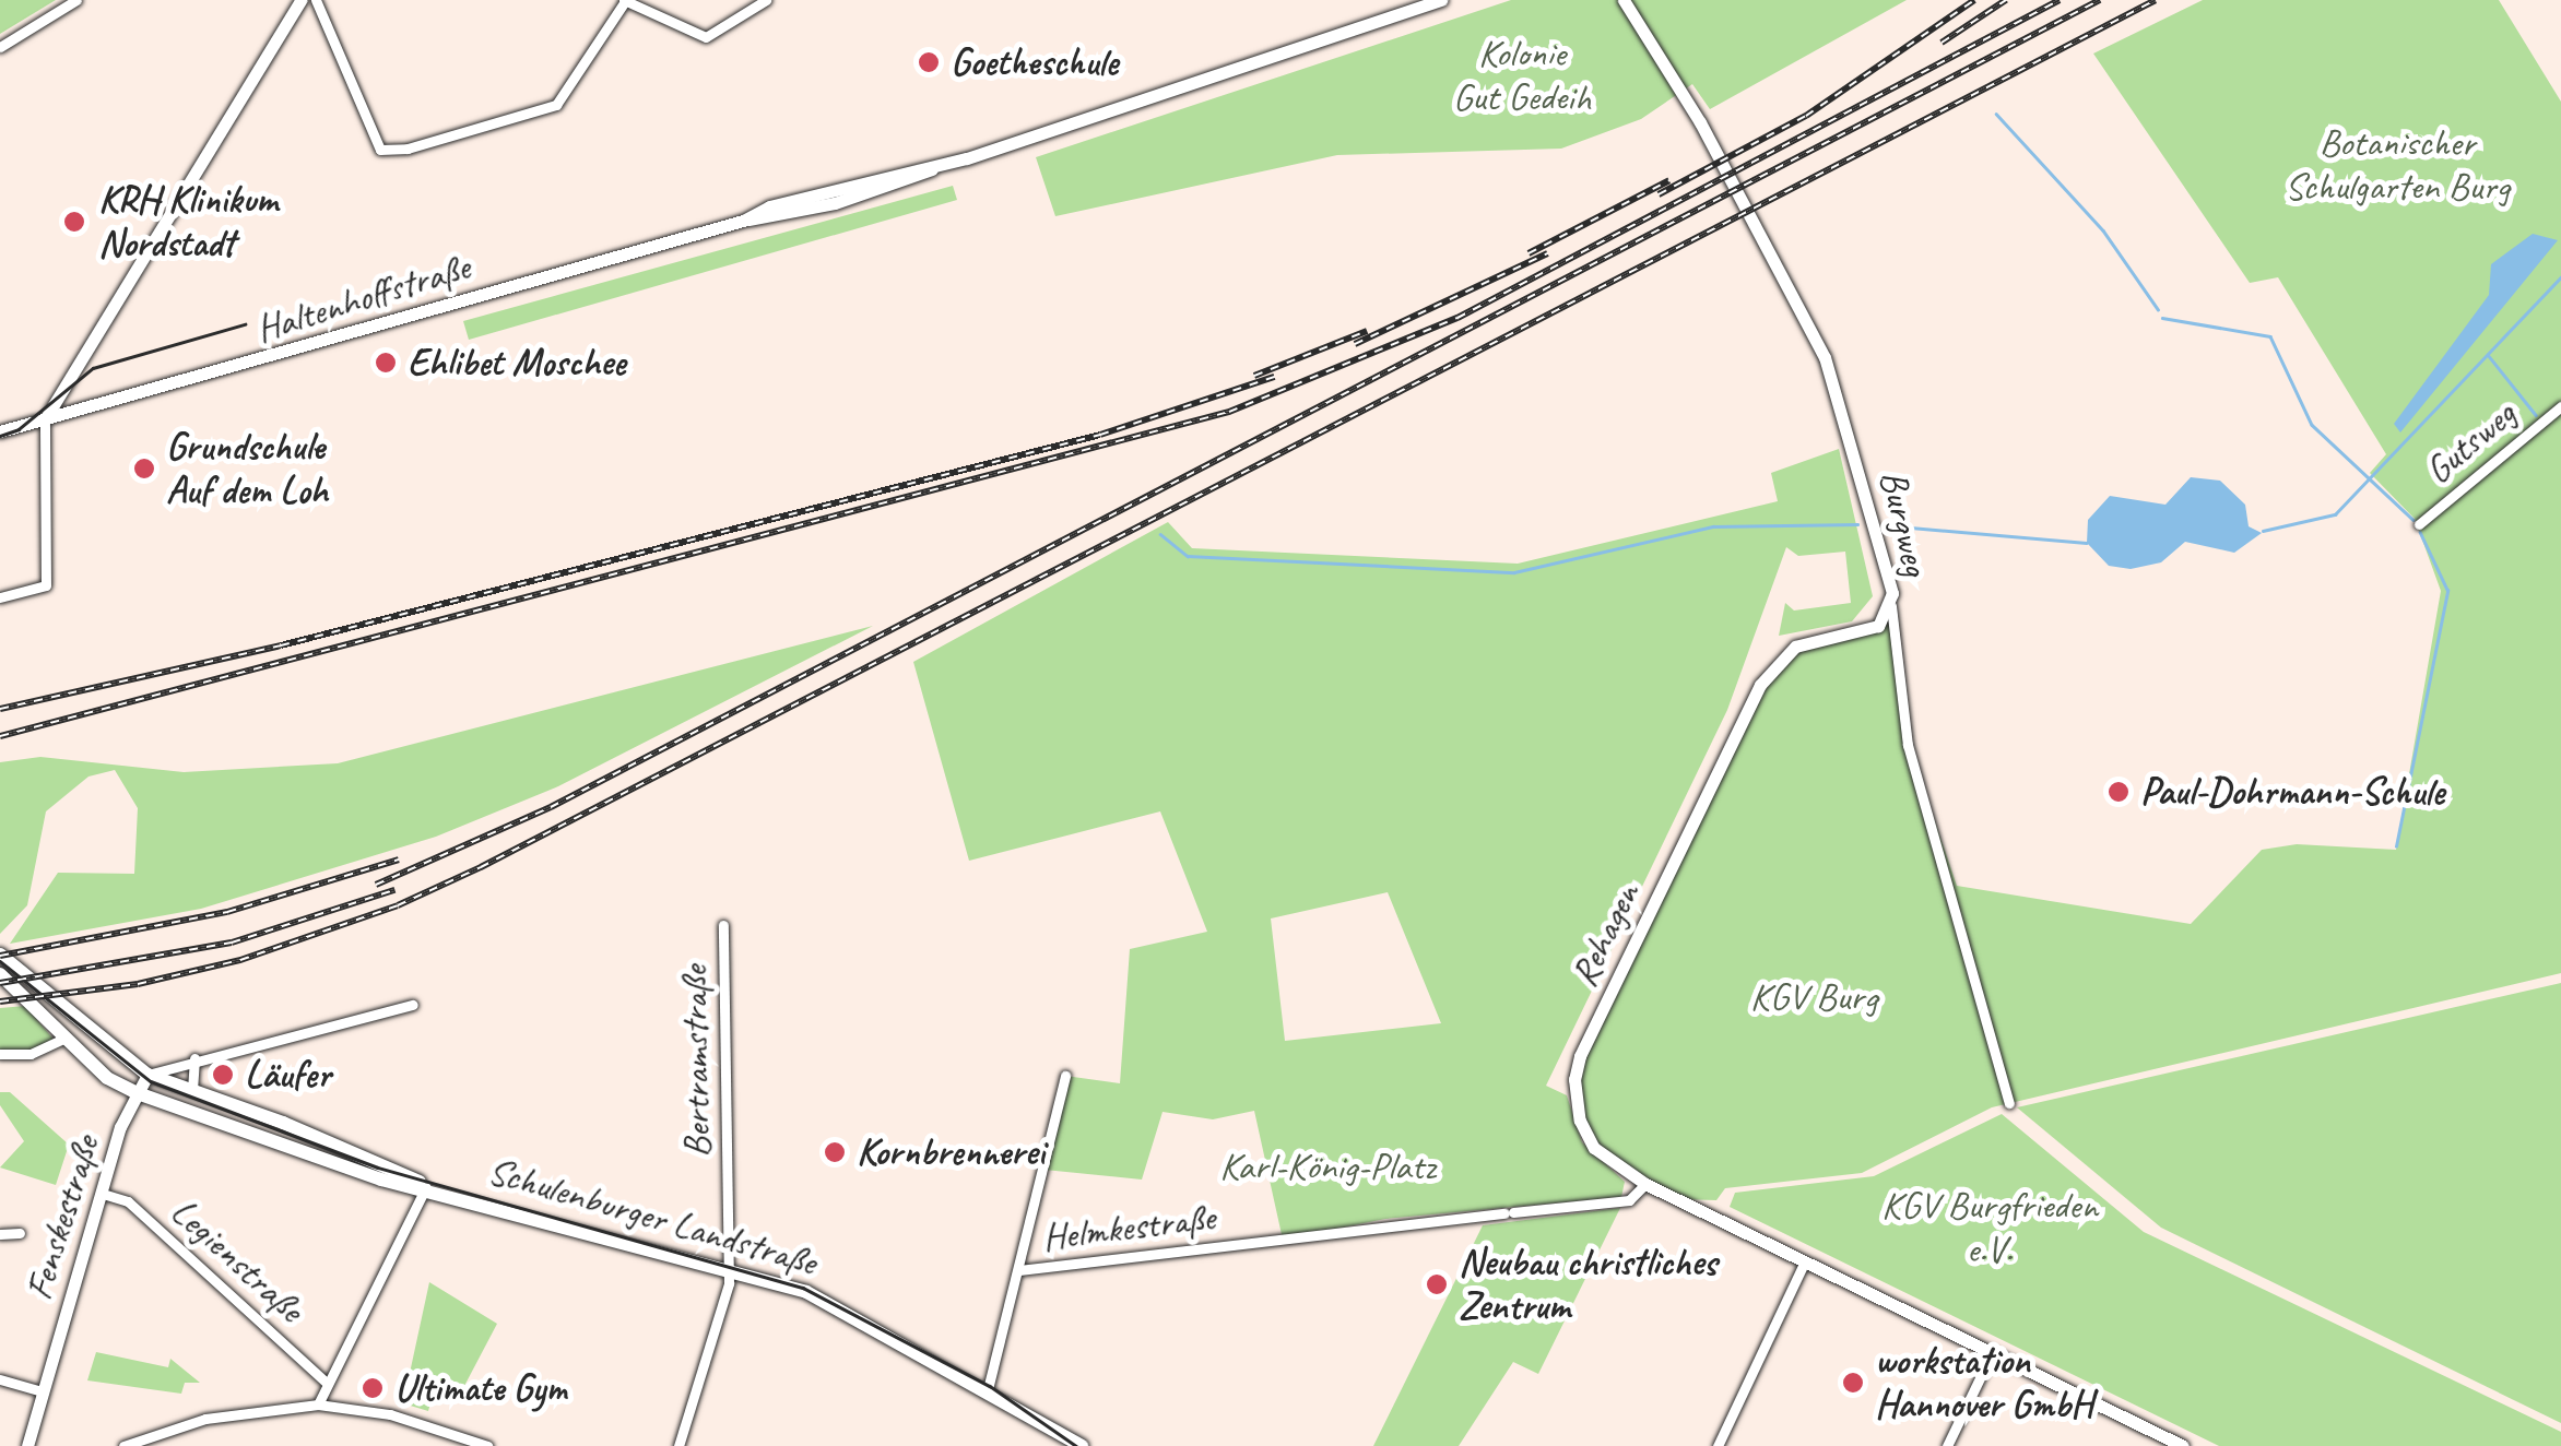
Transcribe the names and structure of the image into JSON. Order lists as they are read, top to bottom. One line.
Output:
{"streets":{"main road":["Schulenburger Landstraße"],"street":["Haltenhoffstraße","Gutsweg","Burgweg","Rehagen","Bertramstraße","Fenskestraße","Helmkestraße","Legienstraße"]},"crossings":[["Burgweg","Rehagen"],["Rehagen","Helmkestraße"],["Bertramstraße","Schulenburger Landstraße"],["Schulenburger Landstraße","Fenskestraße"],["Schulenburger Landstraße","Helmkestraße"],["Fenskestraße","Legienstraße"]],"parks":["Kolonie Gut Gedeih","Botanischer Schulgarten Burg","KGV Burg","Karl-König-Platz","KGV Burgfrieden e.V."],"places":["Goetheschule","KRH Klinikum Nordstadt","Ehlibet Moschee","Grundschule Auf dem Loh","Paul-Dohrmann-Schule","Läufer","Kornbrennerei","Neubau christliches Zentrum","workstation Hannover GmbH","Ultimate Gym"]}
